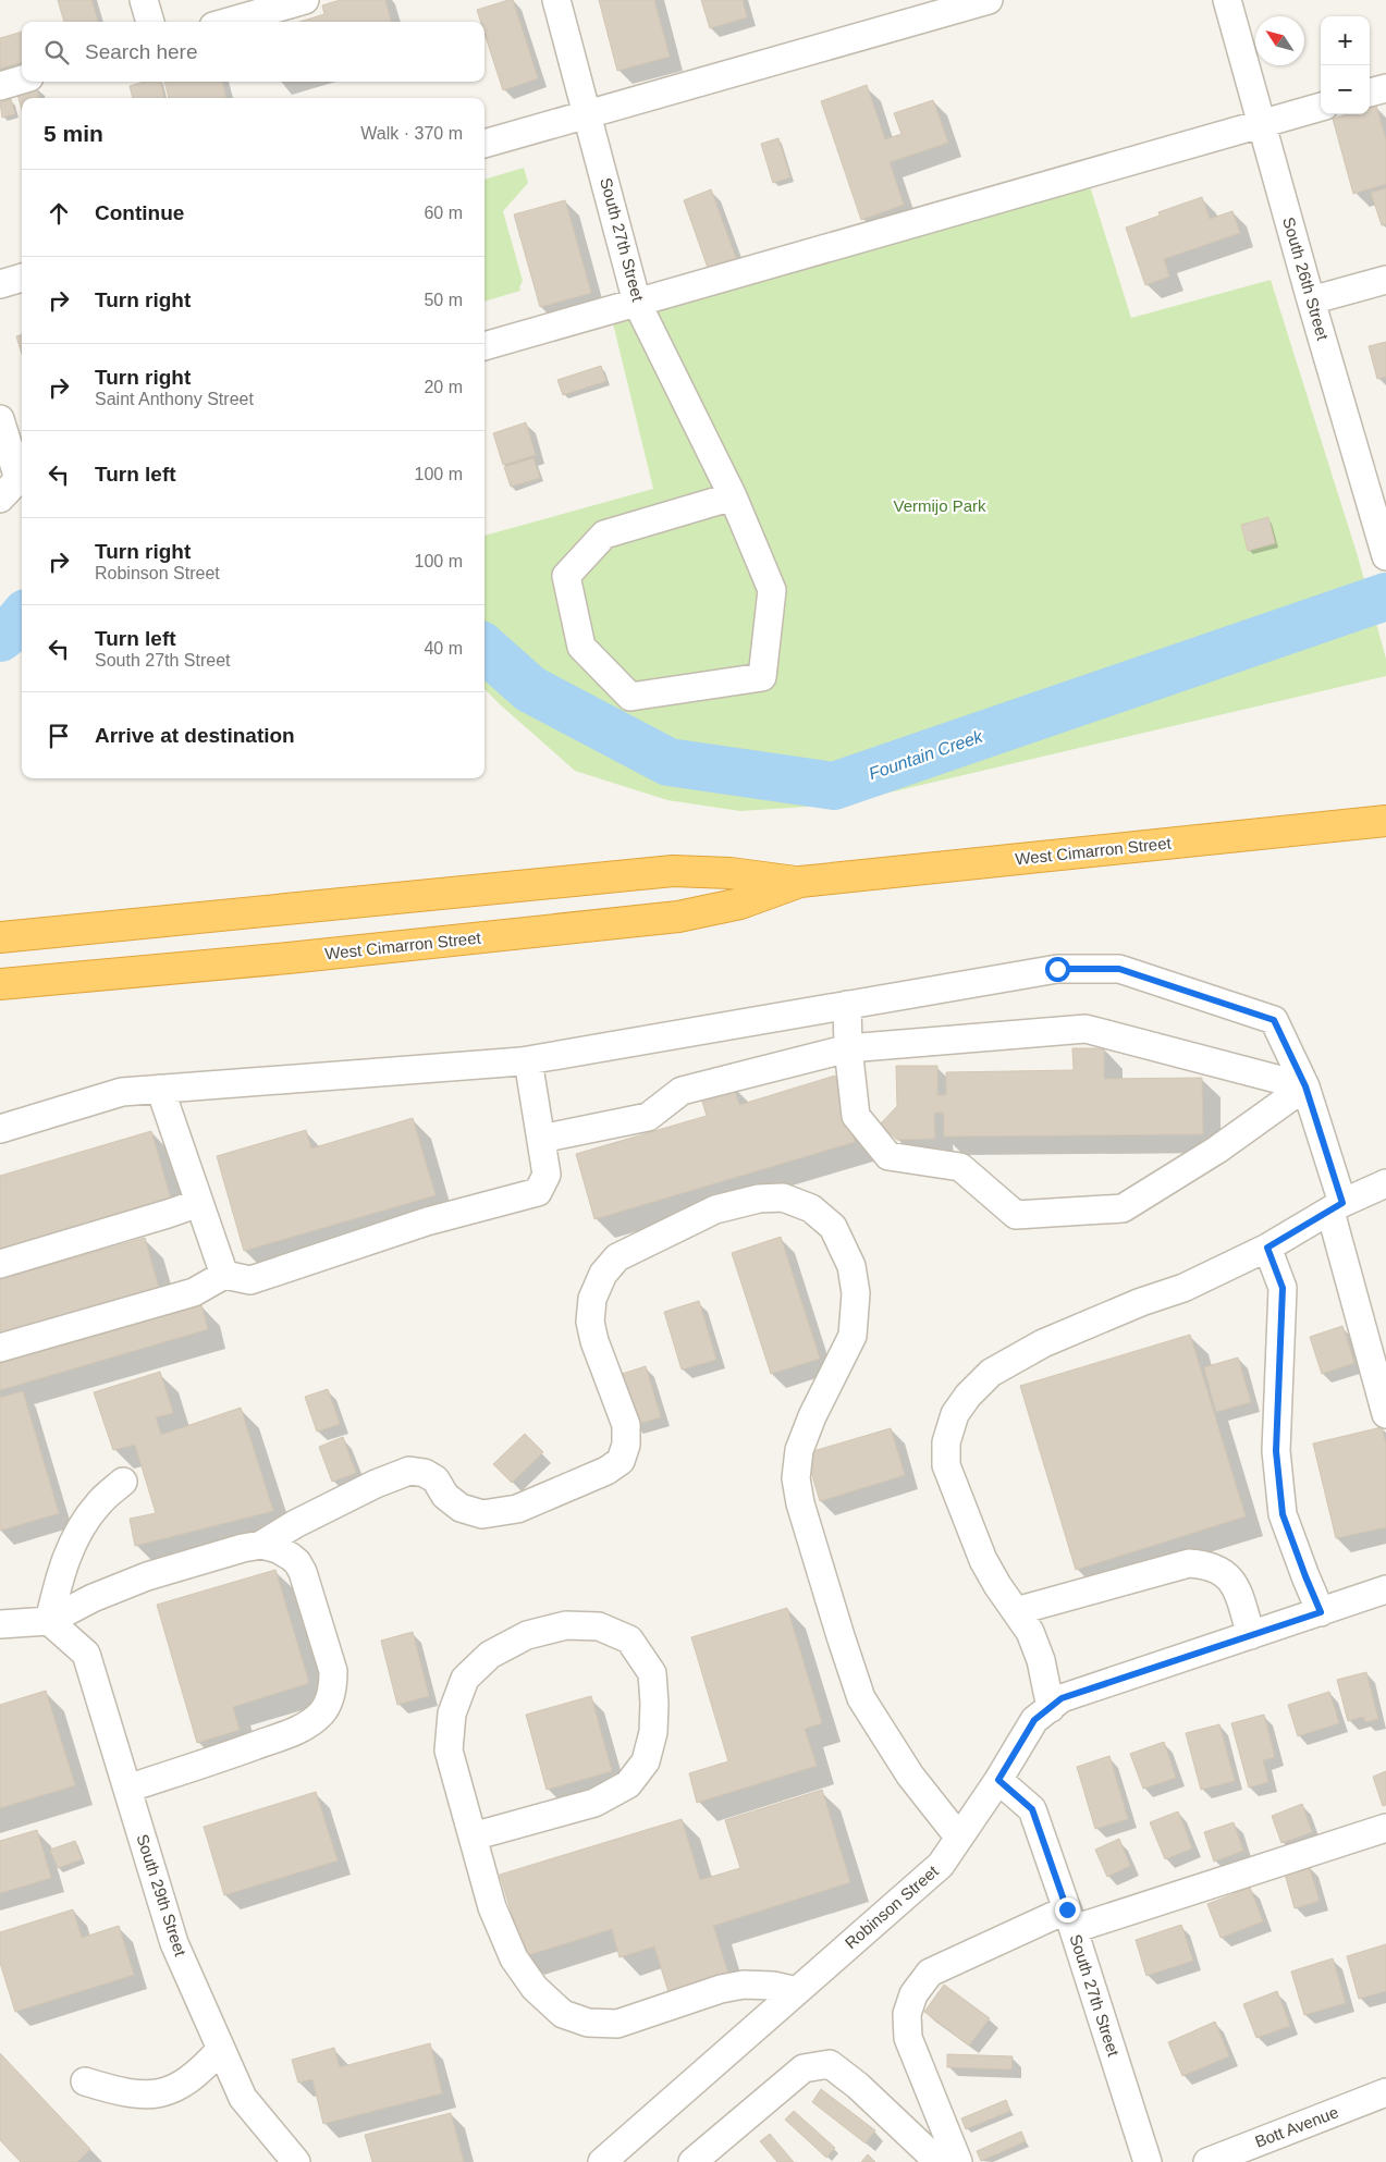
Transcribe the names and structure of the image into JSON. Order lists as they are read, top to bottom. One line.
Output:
{"streets":{"highway":["West Cimarron Street"],"street":["South 27th Street","South 26th Street","South 29th Street","Robinson Street","Bott Avenue"]},"crossings":[["South 27th Street","Robinson Street"]],"water":["Fountain Creek"],"parks":["Vermijo Park"],"north":"top left","page":{"map_buttons":["+","−"],"search":"Search here","heading":["5 min","Walk · 370 m"],"list":[["Continue","60 m"],["Turn right","50 m"],["Turn right","Saint Anthony Street","20 m"],["Turn left","100 m"],["Turn right","Robinson Street","100 m"],["Turn left","South 27th Street","40 m"],"Arrive at destination"]}}
